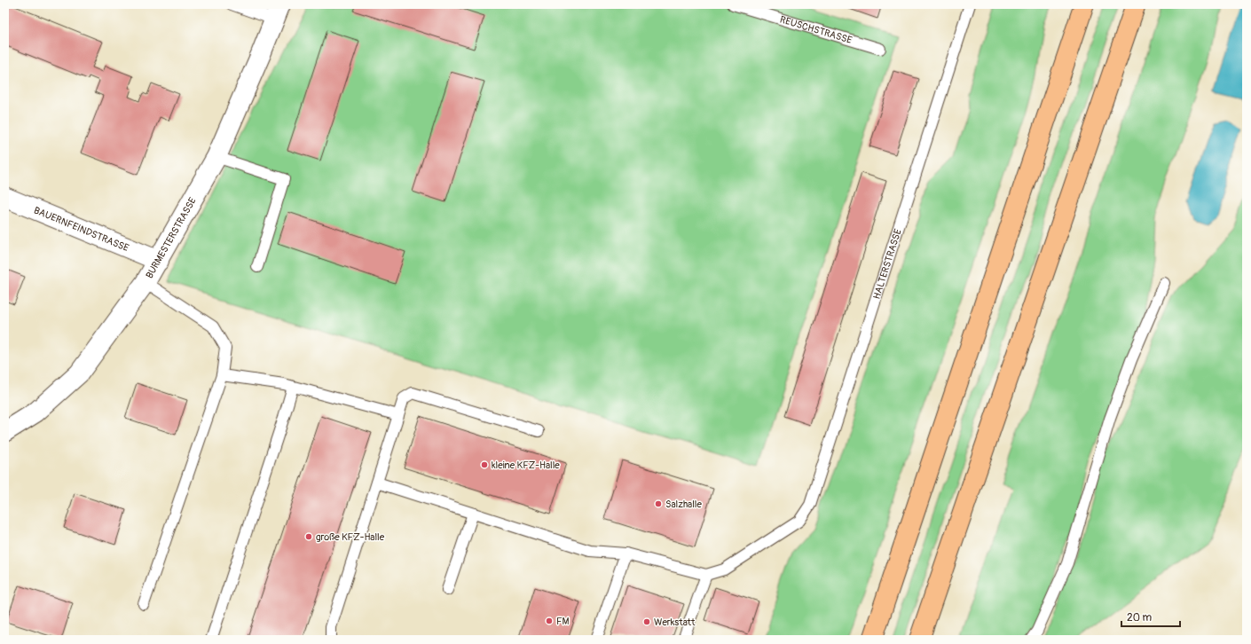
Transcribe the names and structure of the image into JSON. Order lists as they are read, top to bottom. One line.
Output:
{"streets":{"street":["BAUERNFEINDSTRASSE","BURMESTERSTRASSE"],"lane":["REUSCHSTRASSE","HALTERSTRASSE"]},"crossings":[["BAUERNFEINDSTRASSE","BURMESTERSTRASSE"]],"places":["kleine KFZ-Halle","Salzhalle","große KFZ-Halle","FM","Werkstatt"],"scale_bar":"20 m"}
